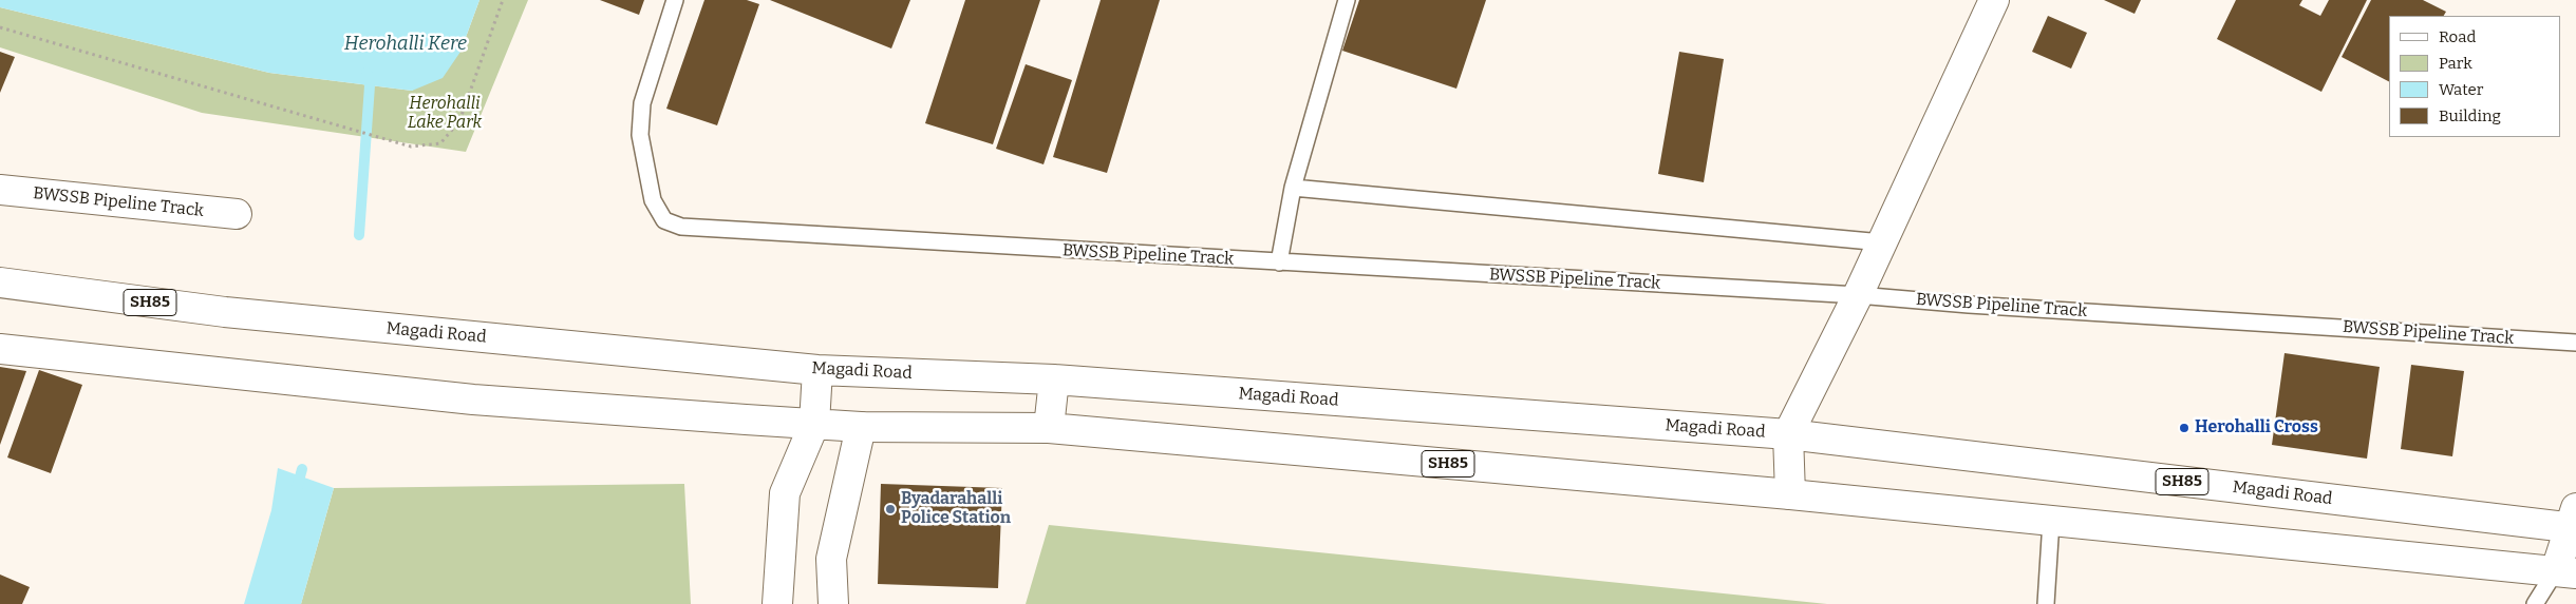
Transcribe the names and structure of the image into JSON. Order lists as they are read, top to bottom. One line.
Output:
{"streets":{"main road":["BWSSB Pipeline Track","SH85","Magadi Road"]},"water":["Herohalli Kere"],"parks":["Herohalli Lake Park"],"places":["Herohalli Cross","Byadarahalli Police Station"],"legend":["Road","Park","Water","Building"]}
